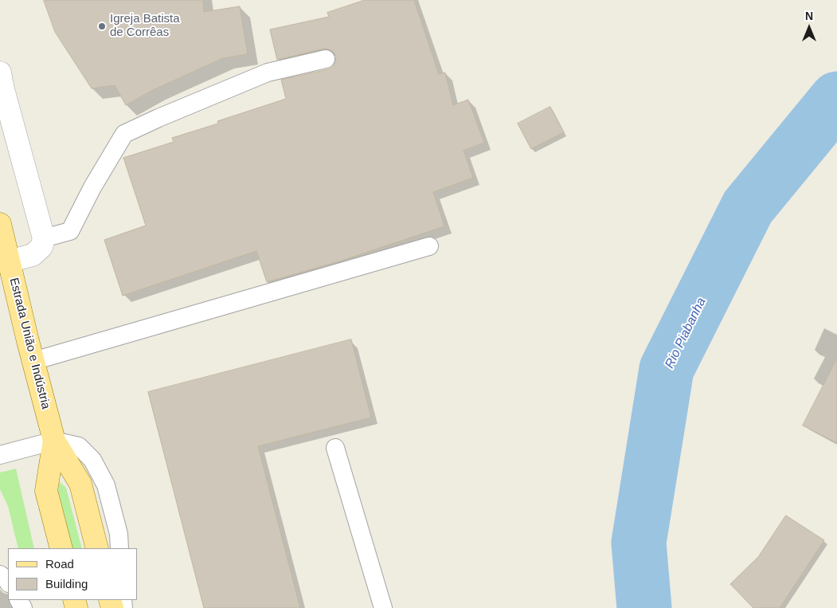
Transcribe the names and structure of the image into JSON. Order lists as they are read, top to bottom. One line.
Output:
{"streets":{"main road":["Estrada União e Indústria"]},"water":["Rio Piabanha"],"places":["Igreja Batista de Corrêas"],"legend":["Road","Building"],"north":"top"}
